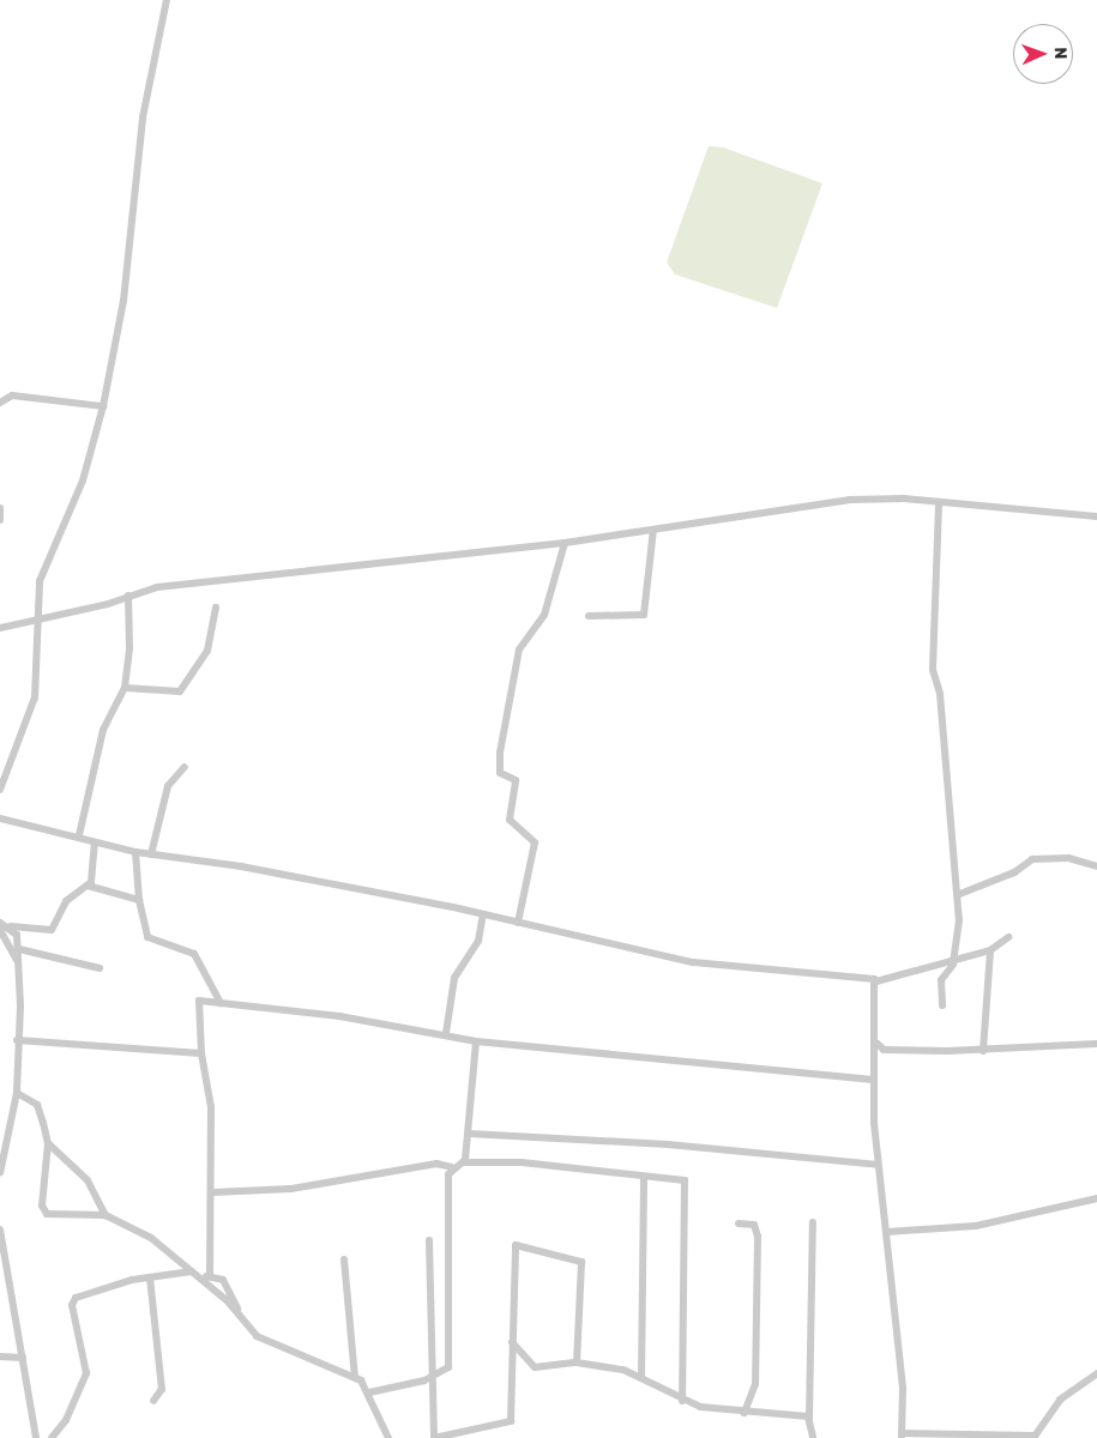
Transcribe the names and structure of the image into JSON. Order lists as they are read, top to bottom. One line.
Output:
{"north":"right"}
